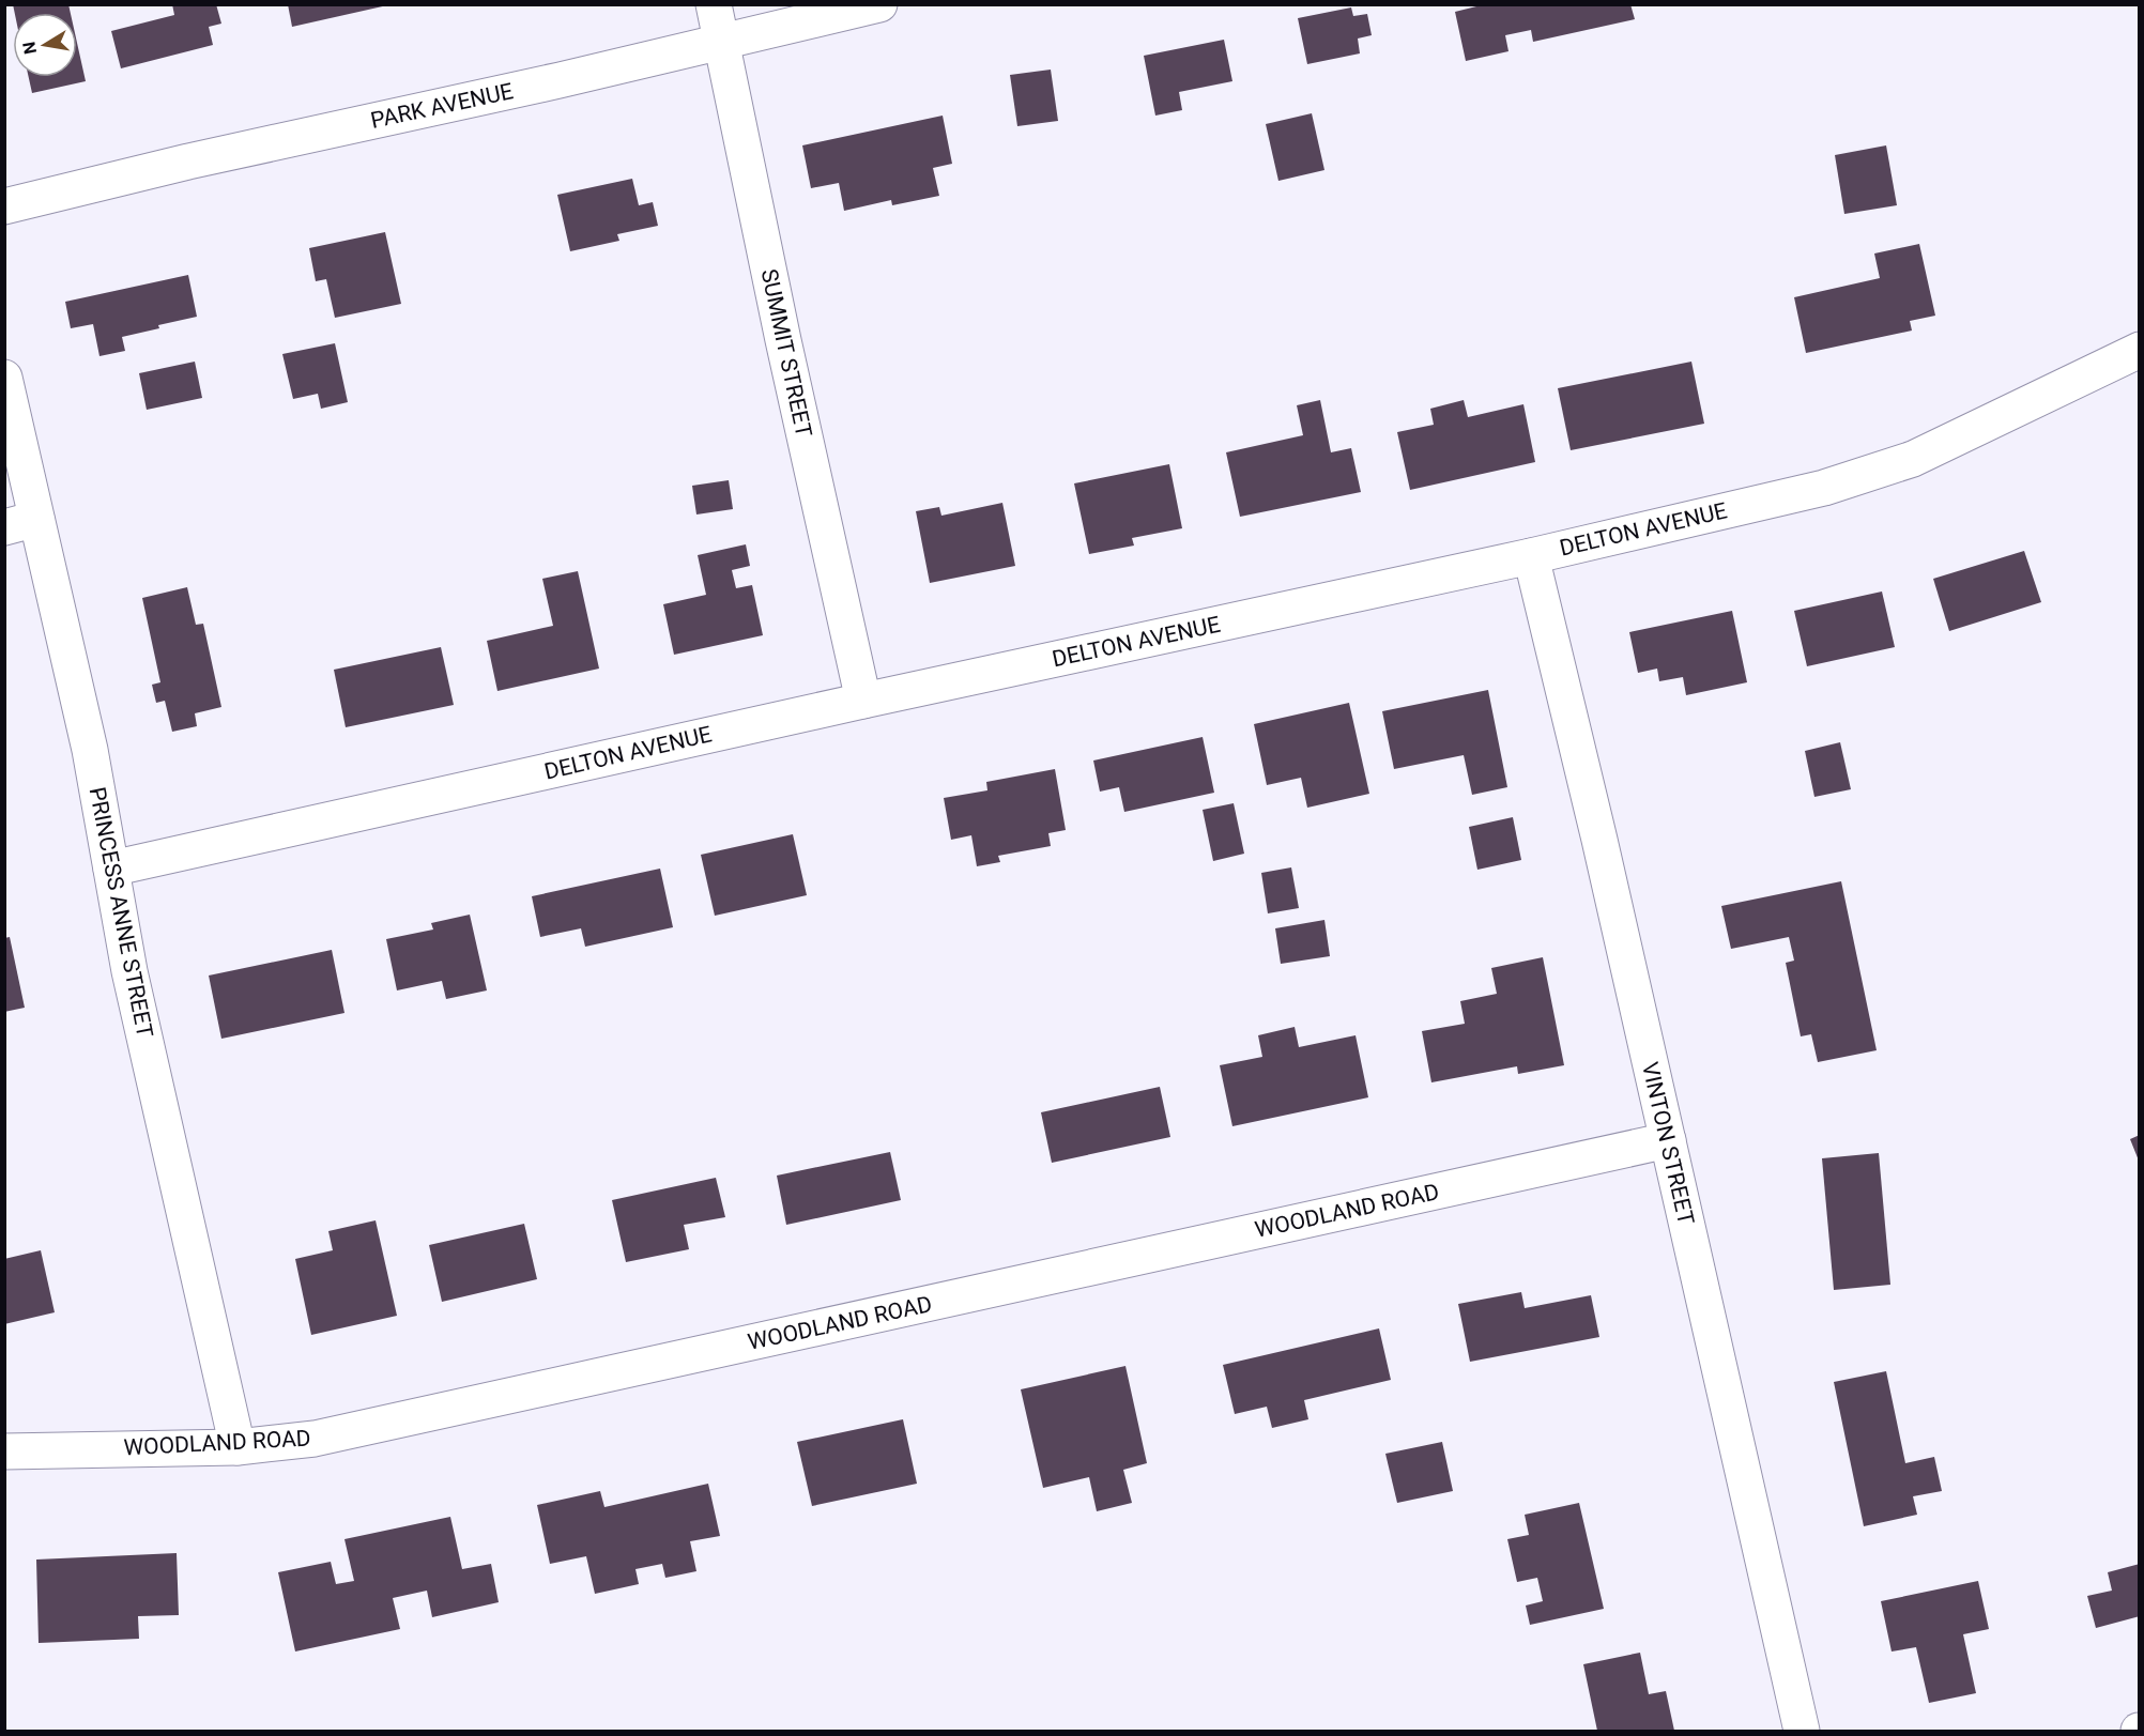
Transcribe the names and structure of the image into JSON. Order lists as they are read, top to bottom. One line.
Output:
{"streets":{"street":["PARK AVENUE","SUMMIT STREET","DELTON AVENUE","PRINCESS ANNE STREET","VINTON STREET","WOODLAND ROAD"]},"crossings":[["PARK AVENUE","SUMMIT STREET"],["SUMMIT STREET","DELTON AVENUE"],["DELTON AVENUE","PRINCESS ANNE STREET"],["DELTON AVENUE","VINTON STREET"],["PRINCESS ANNE STREET","WOODLAND ROAD"],["VINTON STREET","WOODLAND ROAD"]],"north":"left"}
